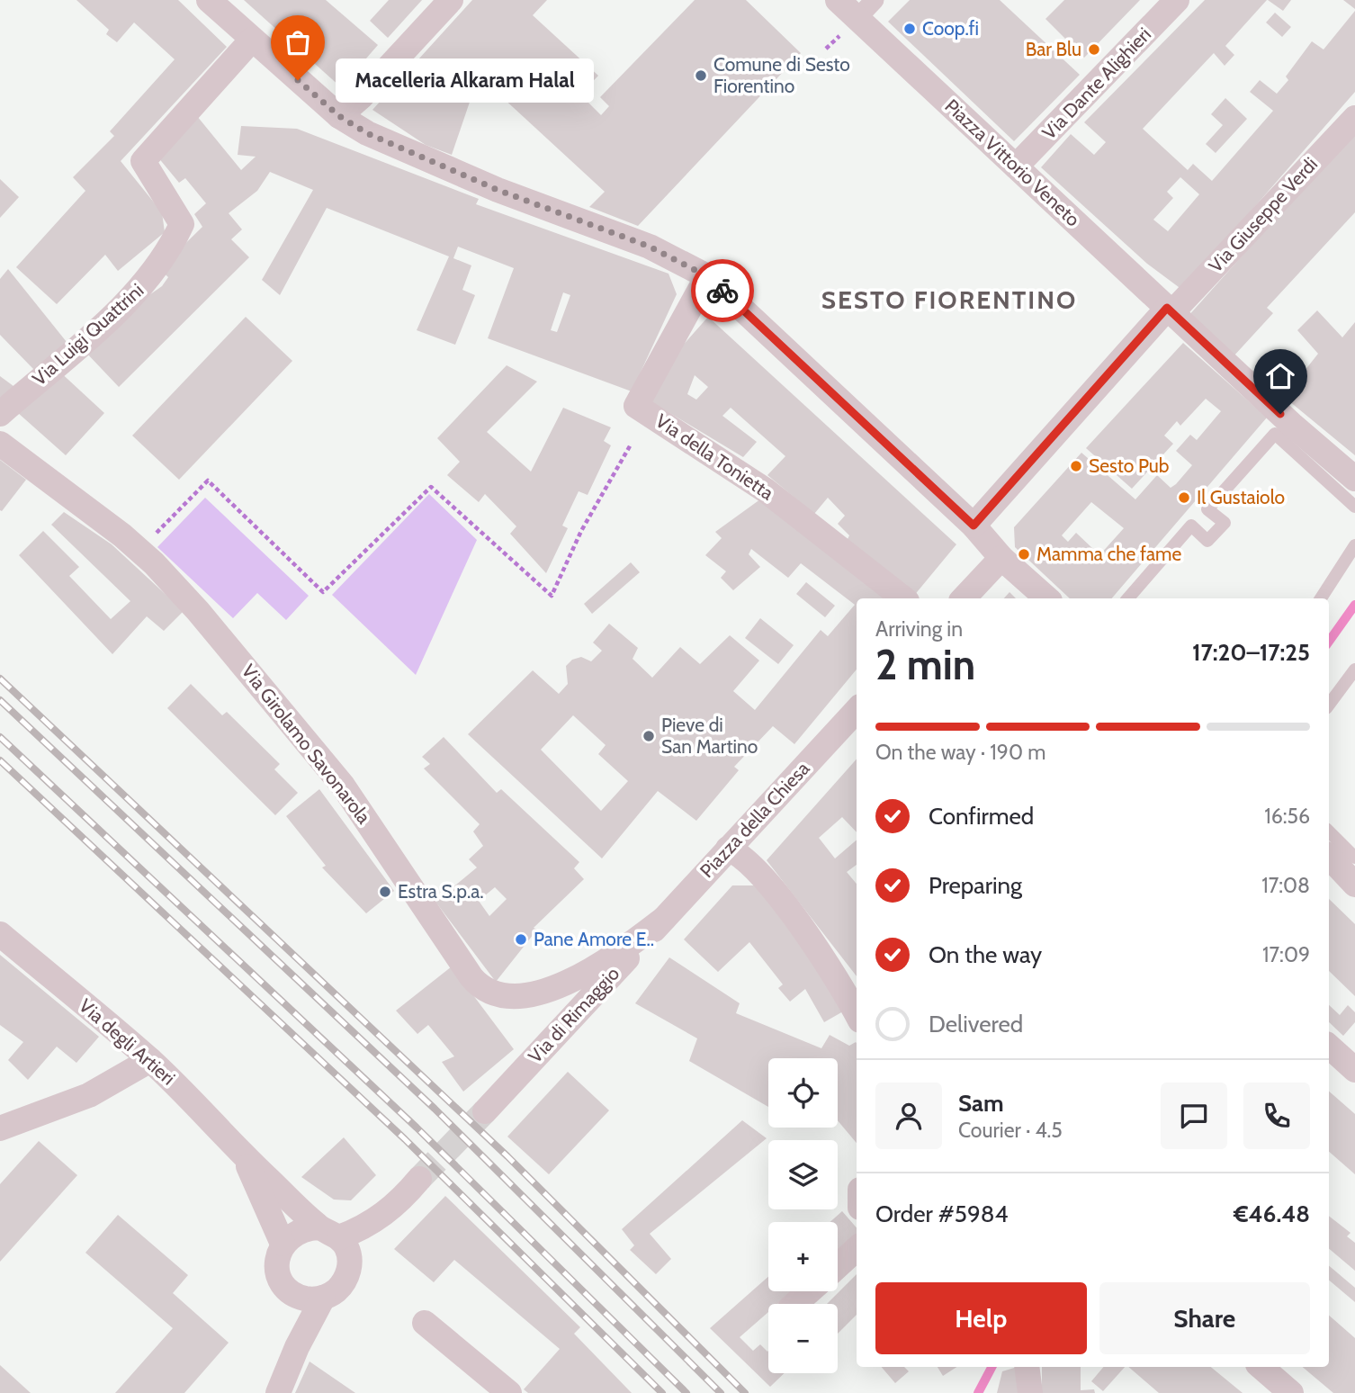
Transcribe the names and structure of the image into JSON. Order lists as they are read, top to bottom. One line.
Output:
{"streets":{"street":["Via Dante Alighieri","Piazza Vittorio Veneto","Via Giuseppe Verdi","Via Luigi Quattrini","Via della Tonietta","Via Girolamo Savonarola","Piazza della Chiesa","Via di Rimaggio","Via degli Artieri"]},"crossings":[["Via Dante Alighieri","Piazza Vittorio Veneto"],["Piazza Vittorio Veneto","Via Giuseppe Verdi"],["Via Girolamo Savonarola","Piazza della Chiesa"],["Via Girolamo Savonarola","Via di Rimaggio"],["Piazza della Chiesa","Via di Rimaggio"]],"districts":["SESTO FIORENTINO"],"places":["Coop.fi","Bar Blu","Comune di Sesto Fiorentino","Macelleria Alkaram Halal","Sesto Pub","Il Gustaiolo","Mamma che fame","Pieve di San Martino","Estra S.p.a.","Pane Amore E.."],"page":{"bubble":"Macelleria Alkaram Halal","heading":["2 min","Arriving in","17:20–17:25"],"panel":["Sam","Courier · 4.5","Order #5984","€46.48"],"bar":"On the way · 190 m","list":[["Confirmed","16:56"],["Preparing","17:08"],["On the way","17:09"],"Delivered"],"map_buttons":["+","−"],"buttons":["Help","Share"]}}
